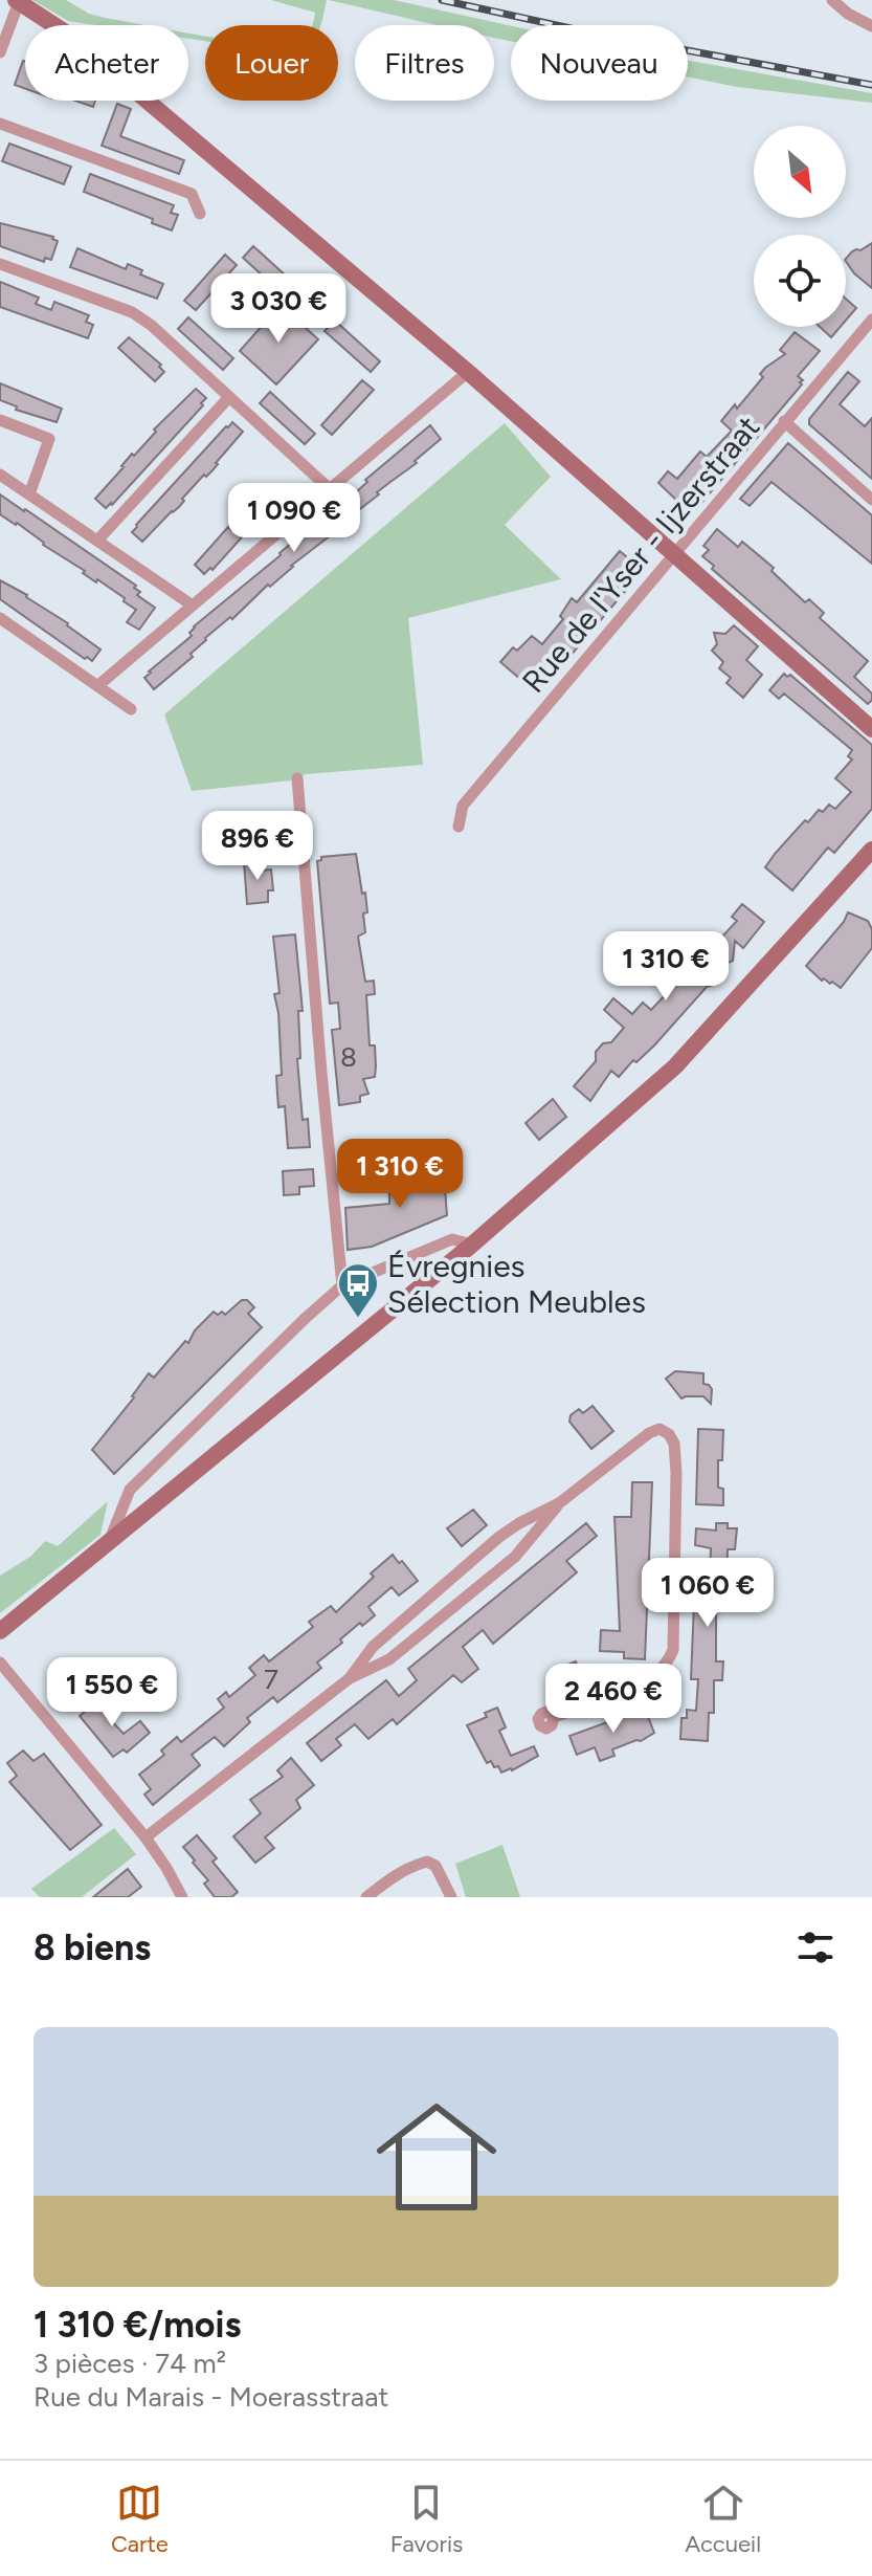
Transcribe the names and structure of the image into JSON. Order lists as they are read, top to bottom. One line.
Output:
{"streets":{"street":["Rue de l'Yser - Ijzerstraat"]},"places":{"bus stop":["Évregnies Sélection Meubles"]},"house_numbers":["8","7"],"north":"bottom right","page":{"chip":["Acheter","Louer","Filtres","Nouveau"],"price":["3 030 €","1 090 €","896 €","1 310 €","1 310 €","1 060 €","1 550 €","2 460 €"],"heading":"8 biens","list":[{"name":"1 310 €/mois","note":"3 pièces · 74 m² · Rue du Marais - Moerasstraat"}],"tabs":["Carte","Favoris","Accueil"]}}
